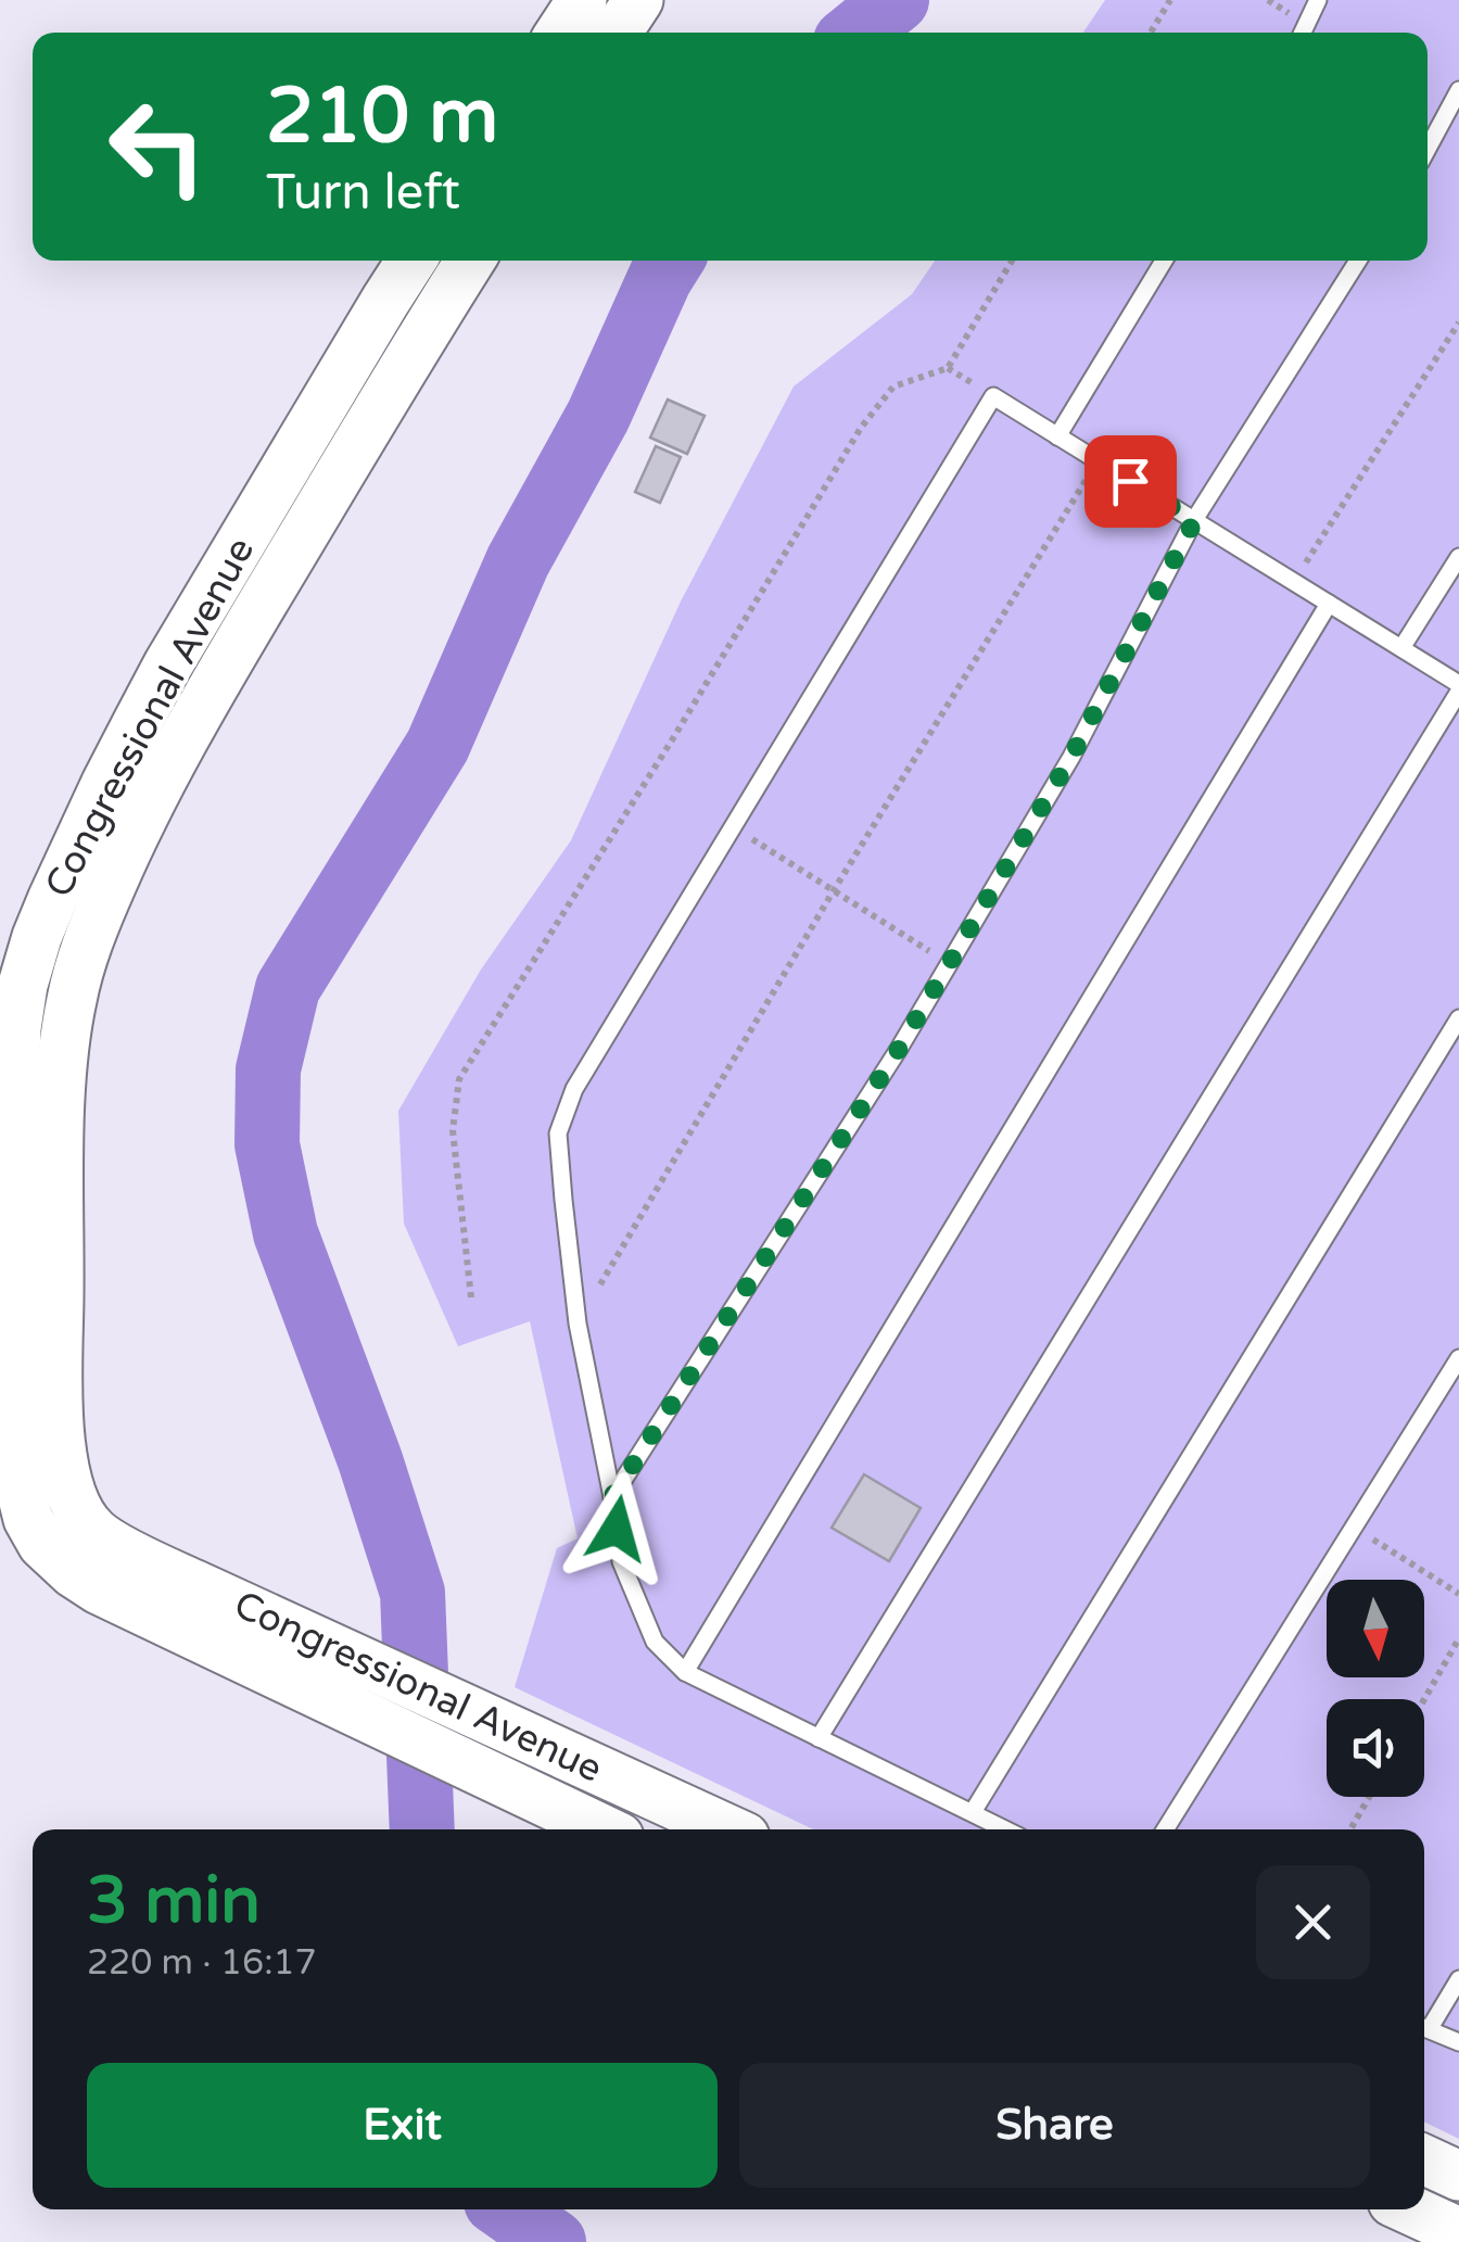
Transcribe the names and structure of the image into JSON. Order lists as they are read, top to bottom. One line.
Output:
{"streets":{"main road":["Congressional Avenue"]},"north":"bottom","page":{"turn":["210 m","Turn left"],"heading":["3 min","220 m · 16:17"],"buttons":["Exit","Share"]}}
